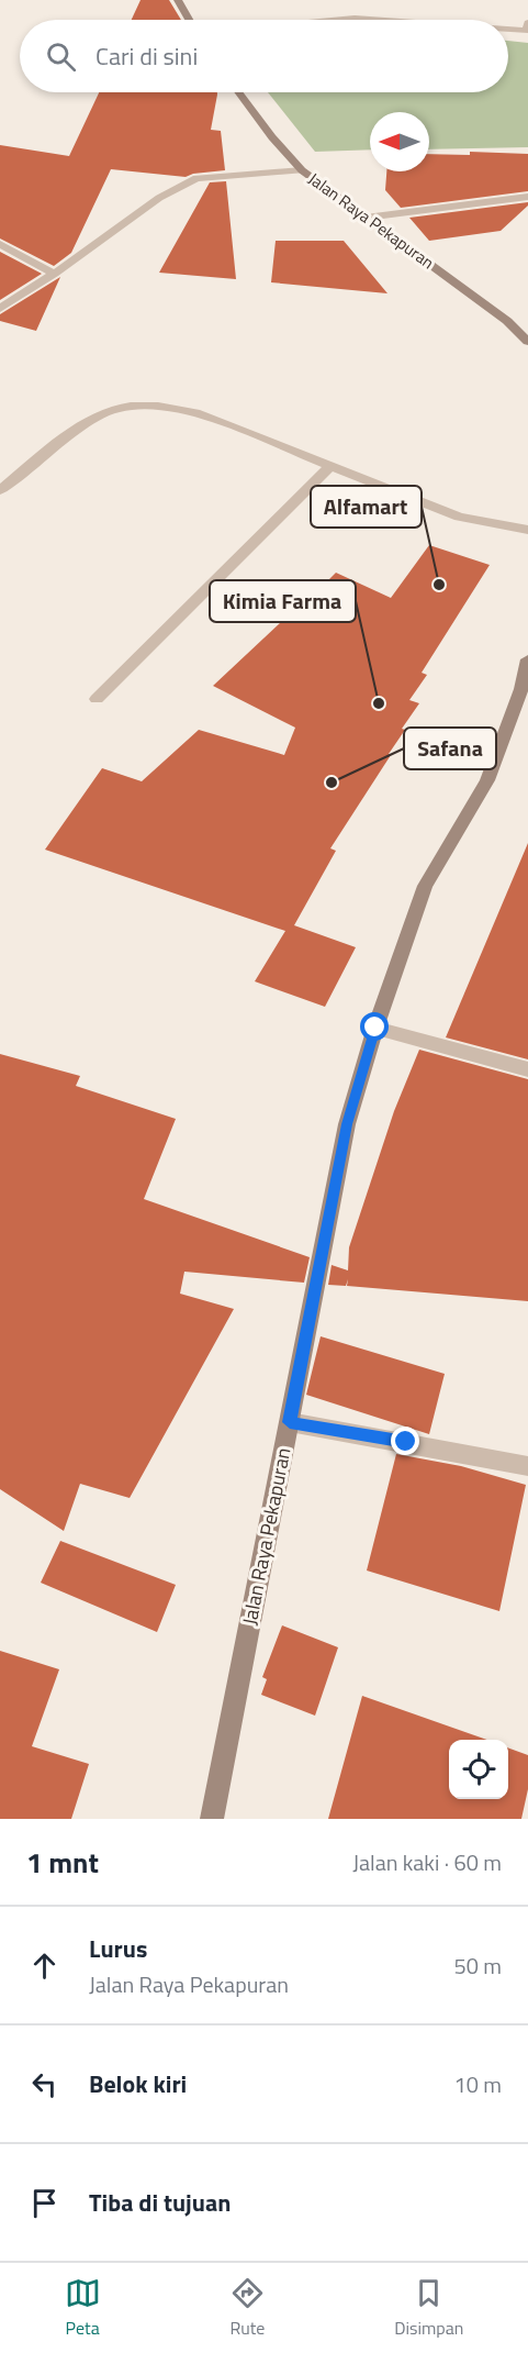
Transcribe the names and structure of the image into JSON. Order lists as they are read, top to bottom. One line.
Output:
{"streets":{"main road":["Jalan Raya Pekapuran"]},"places":["Alfamart","Kimia Farma","Safana"],"north":"left","page":{"search":"Cari di sini","heading":["1 mnt","Jalan kaki · 60 m"],"list":[["Lurus","Jalan Raya Pekapuran","50 m"],["Belok kiri","10 m"],"Tiba di tujuan"],"nav":["Peta","Rute","Disimpan"]}}
